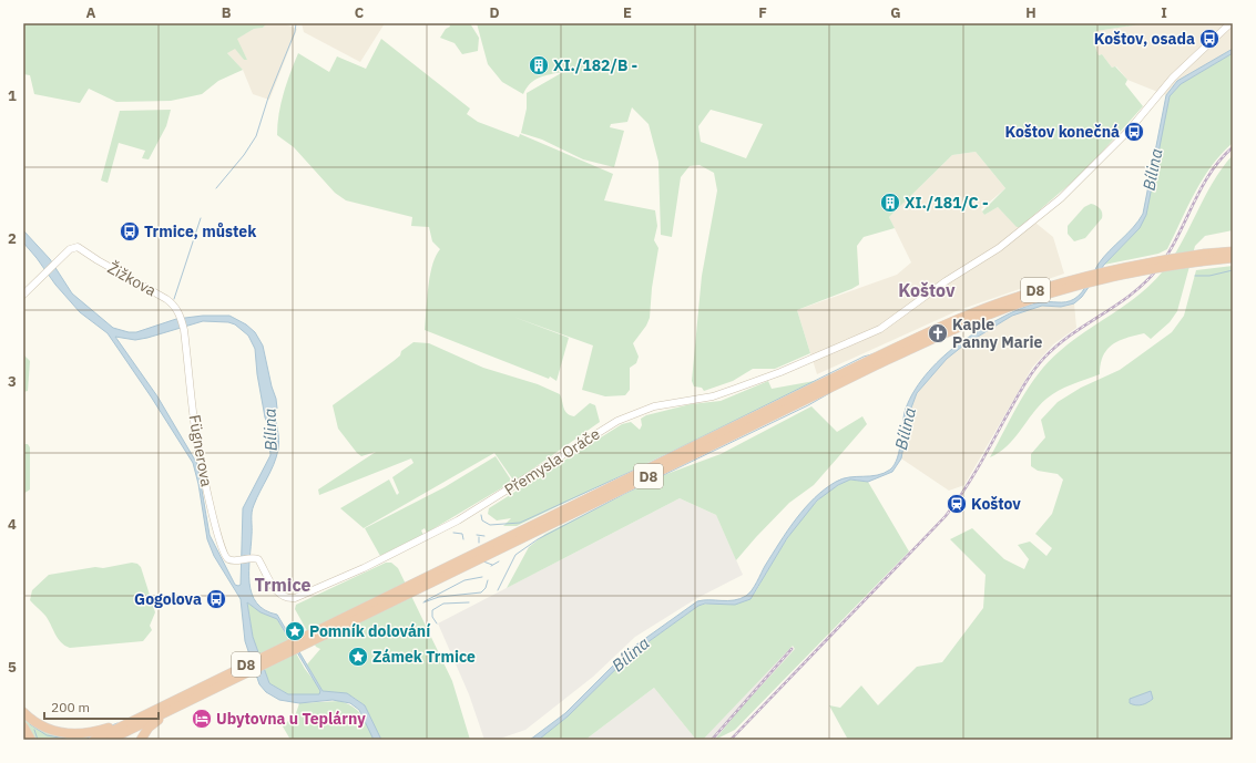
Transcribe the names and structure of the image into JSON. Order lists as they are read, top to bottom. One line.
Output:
{"streets":{"highway":["D8"],"main road":["Žižkova","Fügnerova","Přemysla Oráče"]},"crossings":[["Žižkova","Fügnerova"],["Fügnerova","Přemysla Oráče"]],"districts":["Koštov","Trmice"],"water":["Bílina"],"places":{"bus stop":["Koštov, osada","Koštov konečná","Trmice, můstek","Gogolova"],"building":["XI./182/B -","XI./181/C -"],"church":["Kaple Panny Marie"],"station":["Koštov"],"place":["Pomník dolování","Zámek Trmice"],"hotel":["Ubytovna u Teplárny"]},"scale_bar":"200 m","grid":{"columns":["A","B","C","D","E","F","G","H","I"],"rows":["1","2","3","4","5"]}}
